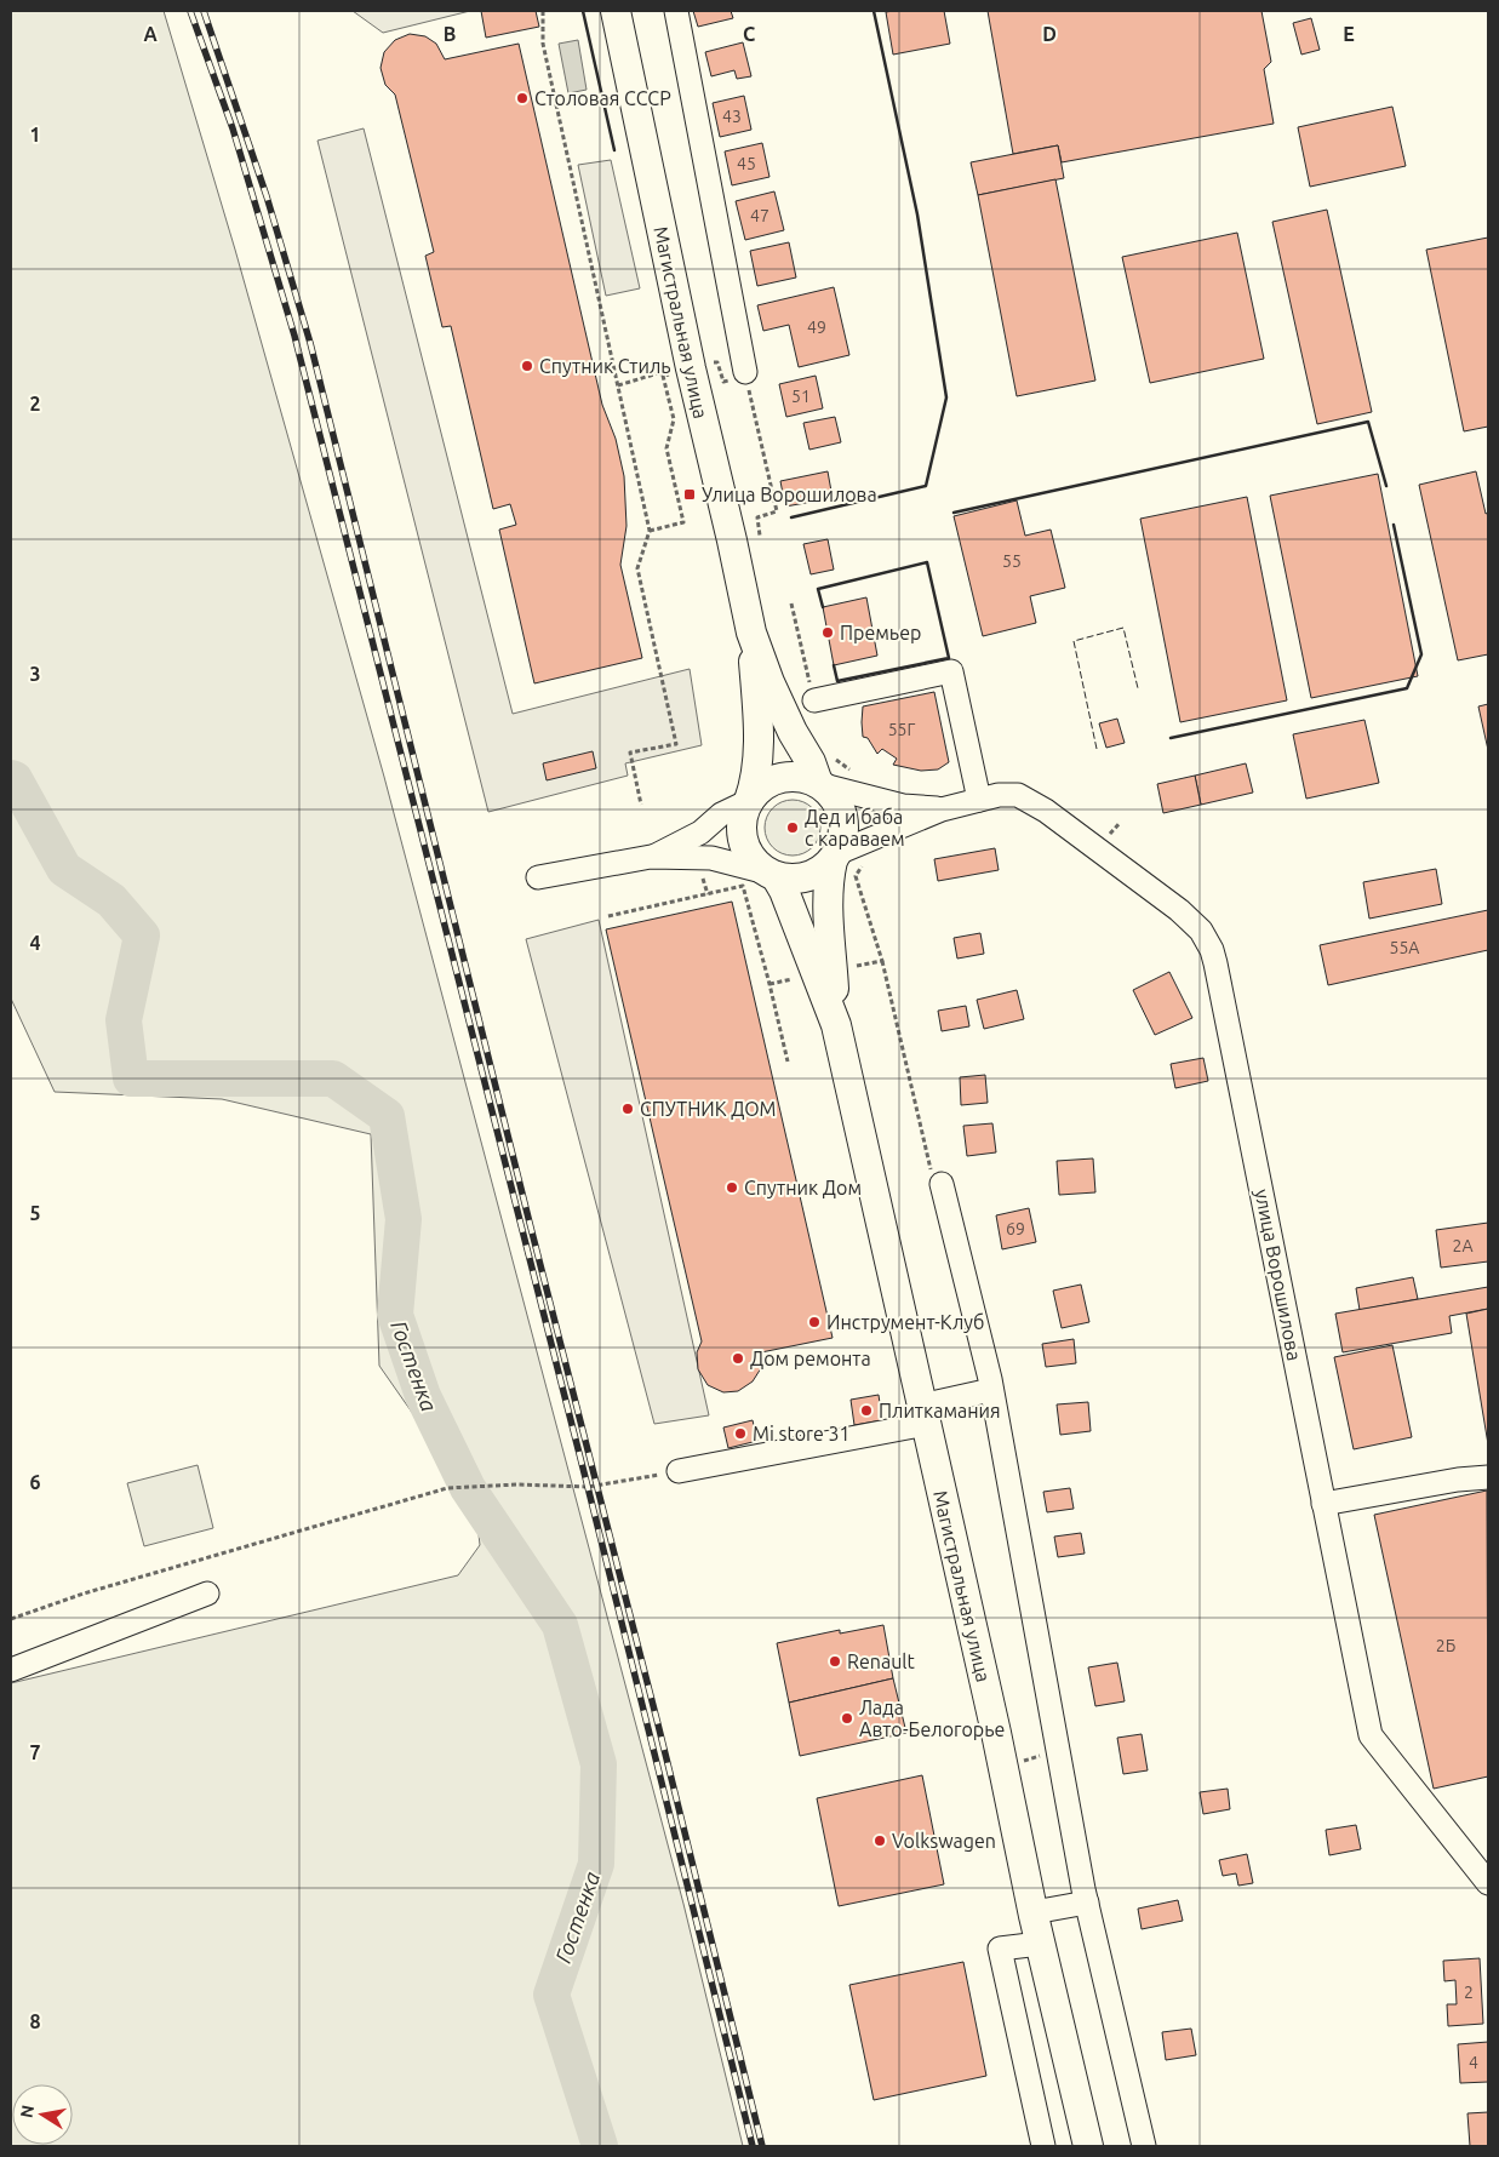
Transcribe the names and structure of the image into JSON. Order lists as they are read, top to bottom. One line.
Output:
{"streets":{"main road":["Магистральная улица"],"street":["улица Ворошилова"]},"water":["Гостенка"],"places":{"other":["Столовая СССР","Спутник Стиль","Премьер","Дед и баба с караваем","СПУТНИК ДОМ","Спутник Дом","Инструмент-Клуб","Дом ремонта","Плиткамания","Mi store 31","Renault","Лада Авто-Белогорье","Volkswagen"],"transit":["Улица Ворошилова"]},"house_numbers":["43","45","47","49","51","55","55Г","55А","69","2А","2Б","2","4"],"north":"left","grid":{"columns":["A","B","C","D","E"],"rows":["1","2","3","4","5","6","7","8"]}}
